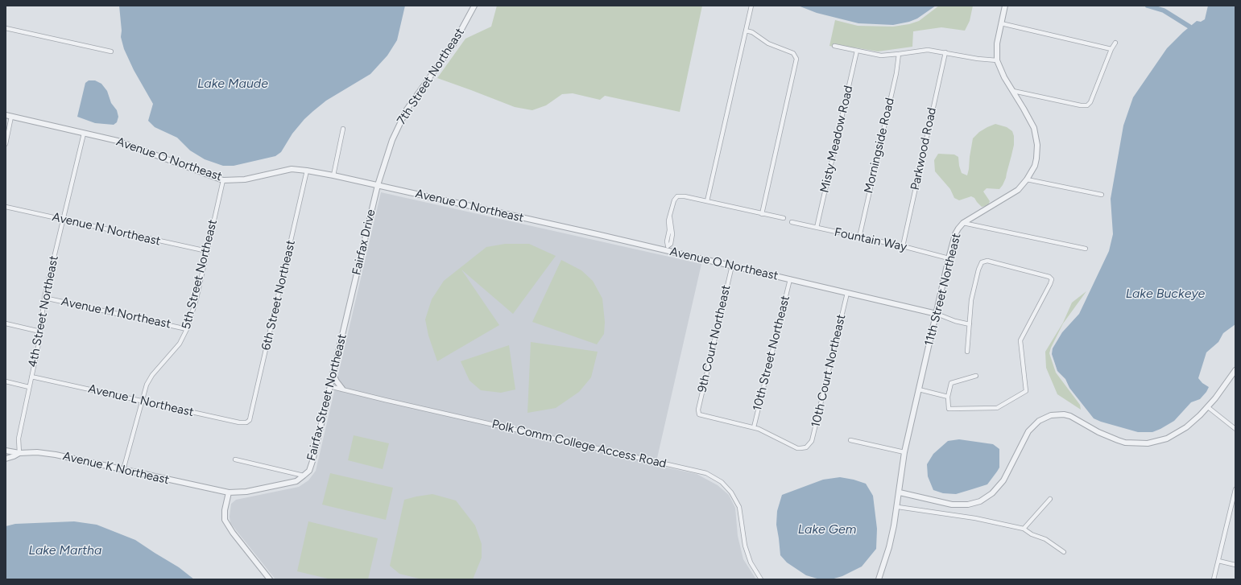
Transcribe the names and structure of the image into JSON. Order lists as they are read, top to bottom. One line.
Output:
{"streets":{"street":["7th Street Northeast","Misty Meadow Road","Morningside Road","Parkwood Road","Avenue O Northeast","Avenue N Northeast","Fountain Way","Fairfax Drive","5th Street Northeast","11th Street Northeast","6th Street Northeast","4th Street Northeast","Avenue M Northeast","9th Court Northeast","10th Street Northeast","10th Court Northeast","Fairfax Street Northeast","Avenue L Northeast","Polk Comm College Access Road","Avenue K Northeast"]},"crossings":[["7th Street Northeast","Avenue O Northeast"],["7th Street Northeast","Fairfax Drive"],["Misty Meadow Road","Fountain Way"],["Morningside Road","Fountain Way"],["Parkwood Road","Fountain Way"],["Avenue O Northeast","Fairfax Drive"],["Avenue O Northeast","5th Street Northeast"],["Avenue O Northeast","11th Street Northeast"],["Avenue O Northeast","6th Street Northeast"],["Avenue O Northeast","4th Street Northeast"],["Avenue O Northeast","9th Court Northeast"],["Avenue O Northeast","10th Street Northeast"],["Avenue O Northeast","10th Court Northeast"],["Avenue N Northeast","5th Street Northeast"],["Avenue N Northeast","4th Street Northeast"],["Fountain Way","11th Street Northeast"],["Fairfax Drive","Fairfax Street Northeast"],["5th Street Northeast","Avenue M Northeast"],["5th Street Northeast","Avenue L Northeast"],["5th Street Northeast","Avenue K Northeast"],["6th Street Northeast","Avenue L Northeast"],["4th Street Northeast","Avenue M Northeast"],["4th Street Northeast","Avenue L Northeast"],["4th Street Northeast","Avenue K Northeast"],["9th Court Northeast","10th Street Northeast"],["9th Court Northeast","10th Court Northeast"],["10th Street Northeast","10th Court Northeast"],["Fairfax Street Northeast","Polk Comm College Access Road"],["Fairfax Street Northeast","Avenue K Northeast"]],"water":["Lake Maude","Lake Buckeye","Lake Gem","Lake Martha"]}
